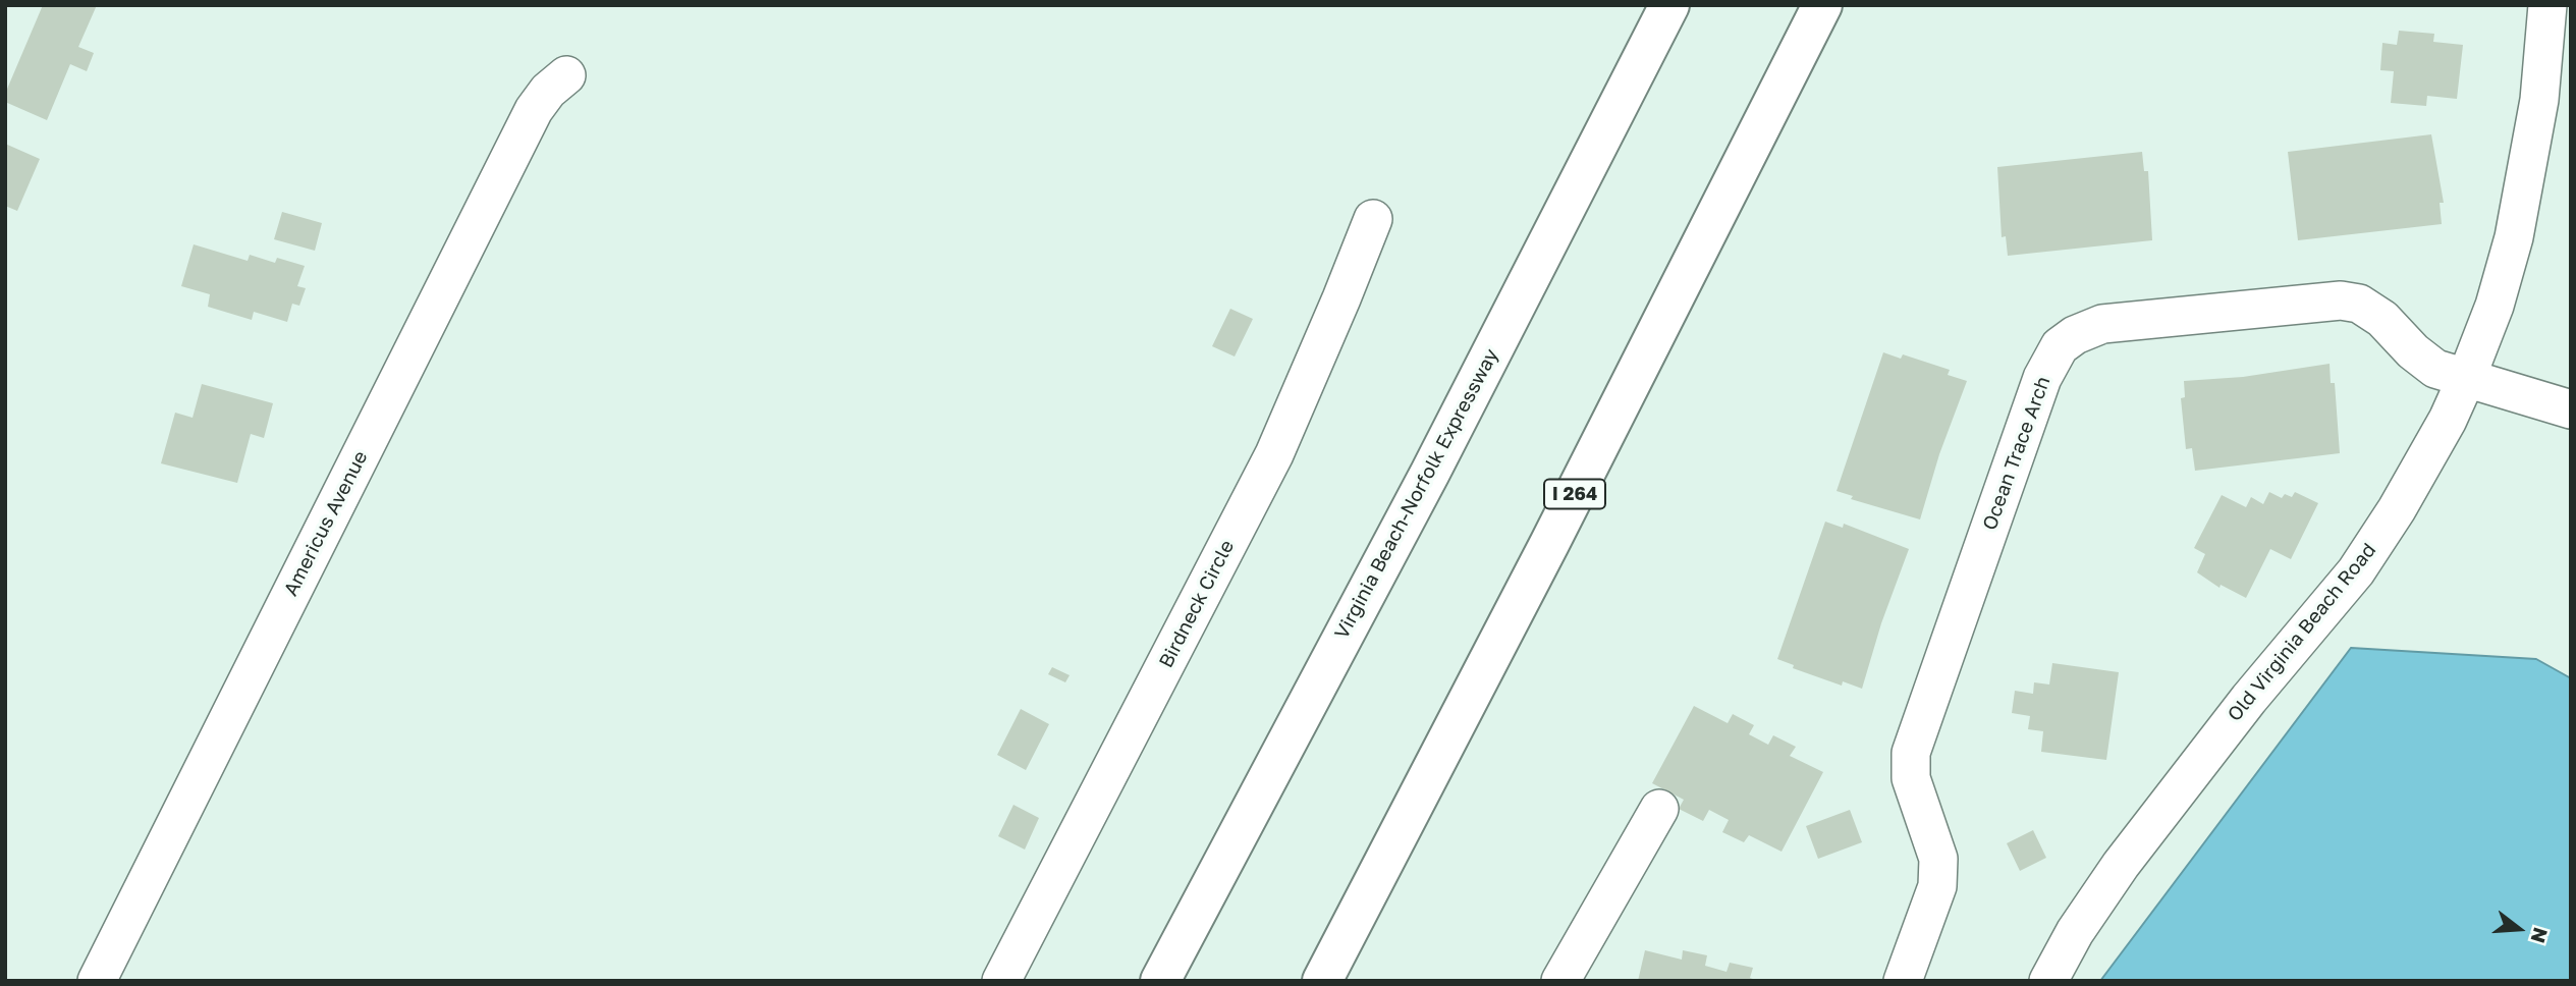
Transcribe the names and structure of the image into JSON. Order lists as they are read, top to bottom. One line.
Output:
{"streets":{"highway":["Virginia Beach-Norfolk Expressway","I 264"],"street":["Ocean Trace Arch","Americus Avenue","Birdneck Circle","Old Virginia Beach Road"]},"crossings":[["Ocean Trace Arch","Old Virginia Beach Road"]],"north":"right"}
